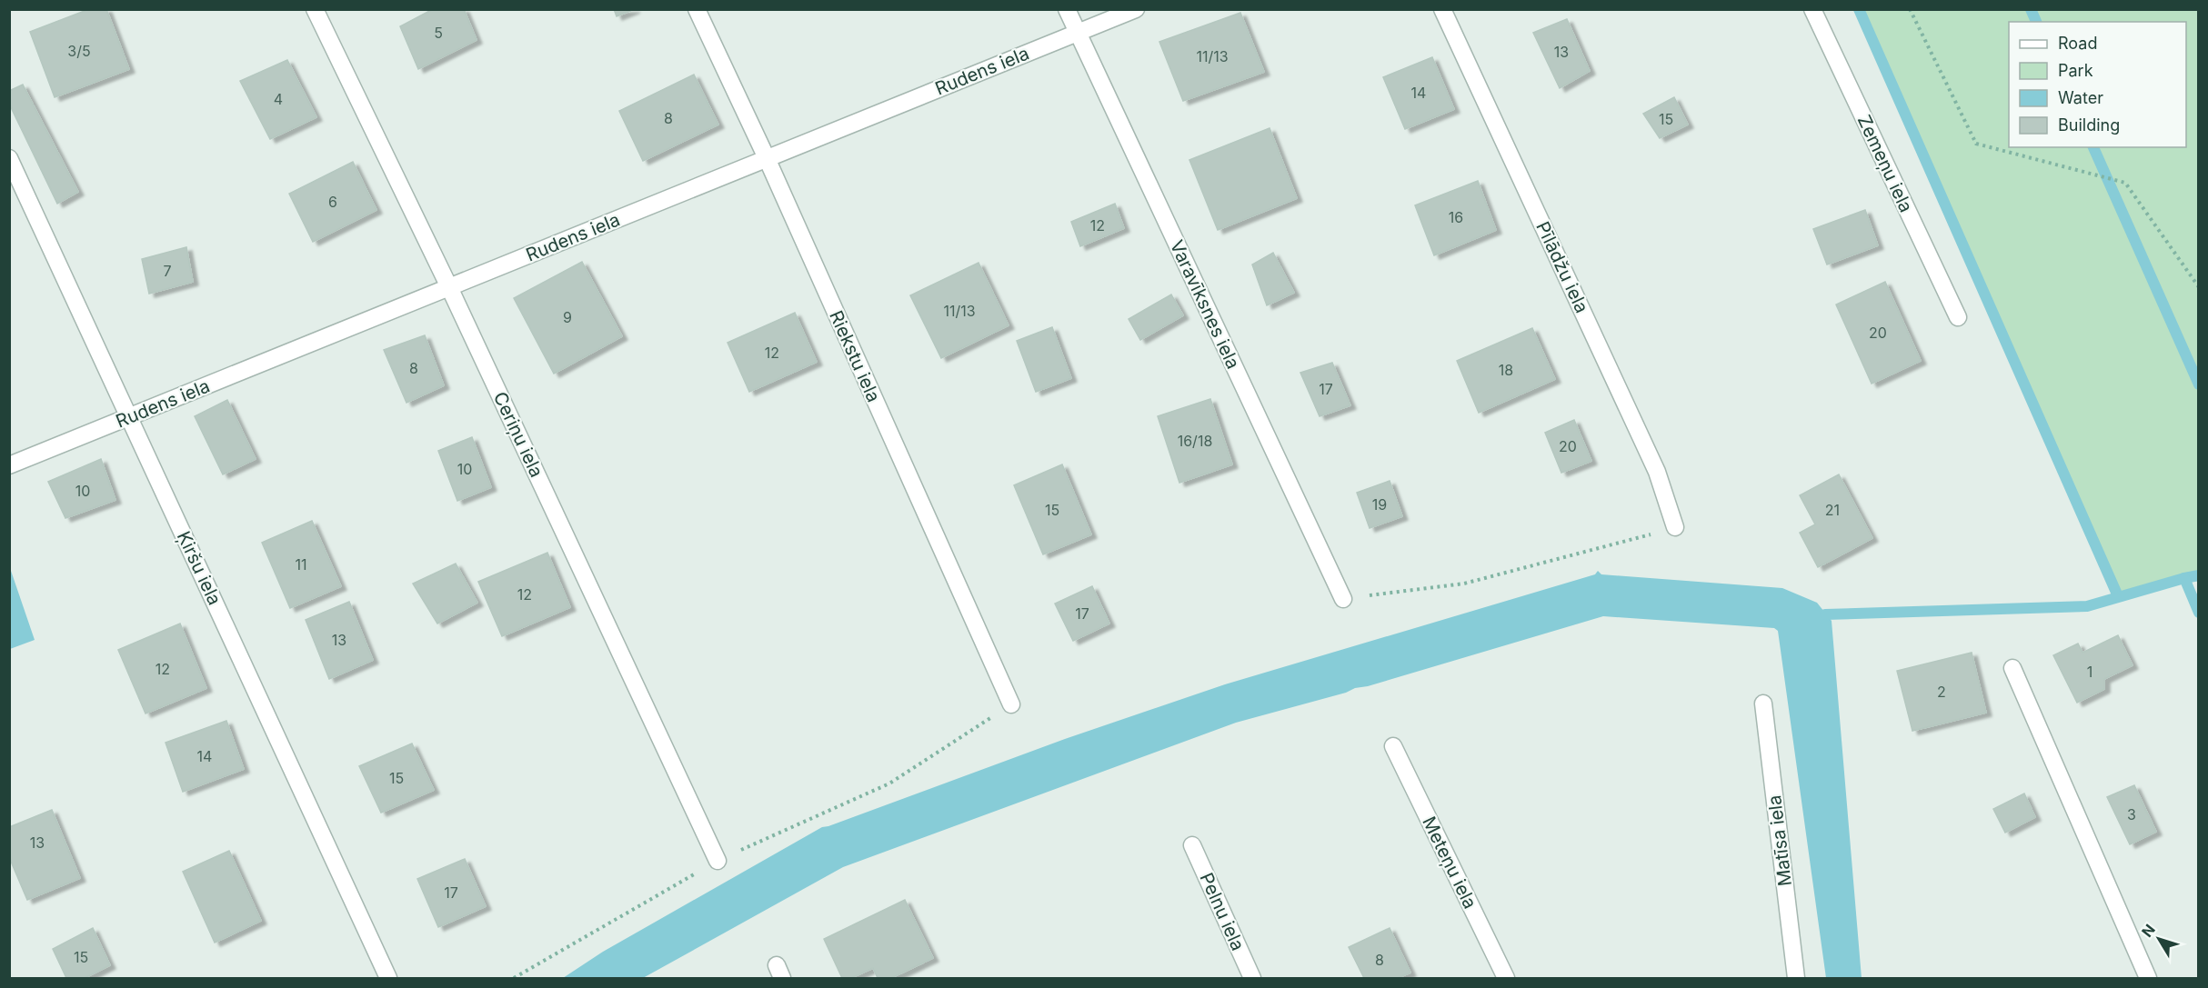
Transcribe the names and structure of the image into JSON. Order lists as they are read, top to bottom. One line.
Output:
{"streets":{"street":["Rudens iela","Zemeņu iela","Pīlādžu iela","Varavīksnes iela","Riekstu iela","Ceriņu iela","Ķiršu iela","Matīsa iela","Meteņu iela","Pelnu iela"]},"crossings":[["Rudens iela","Varavīksnes iela"],["Rudens iela","Riekstu iela"],["Rudens iela","Ceriņu iela"],["Rudens iela","Ķiršu iela"]],"house_numbers":["5","3/5","13","11/13","14","4","8","15","6","16","12","7","11/13","9","20","12","8","18","17","16/18","20","10","10","19","15","21","11","12","17","13","12","1","2","14","15","3","13","17","15","8"],"legend":["Road","Park","Water","Building"],"north":"top left"}
